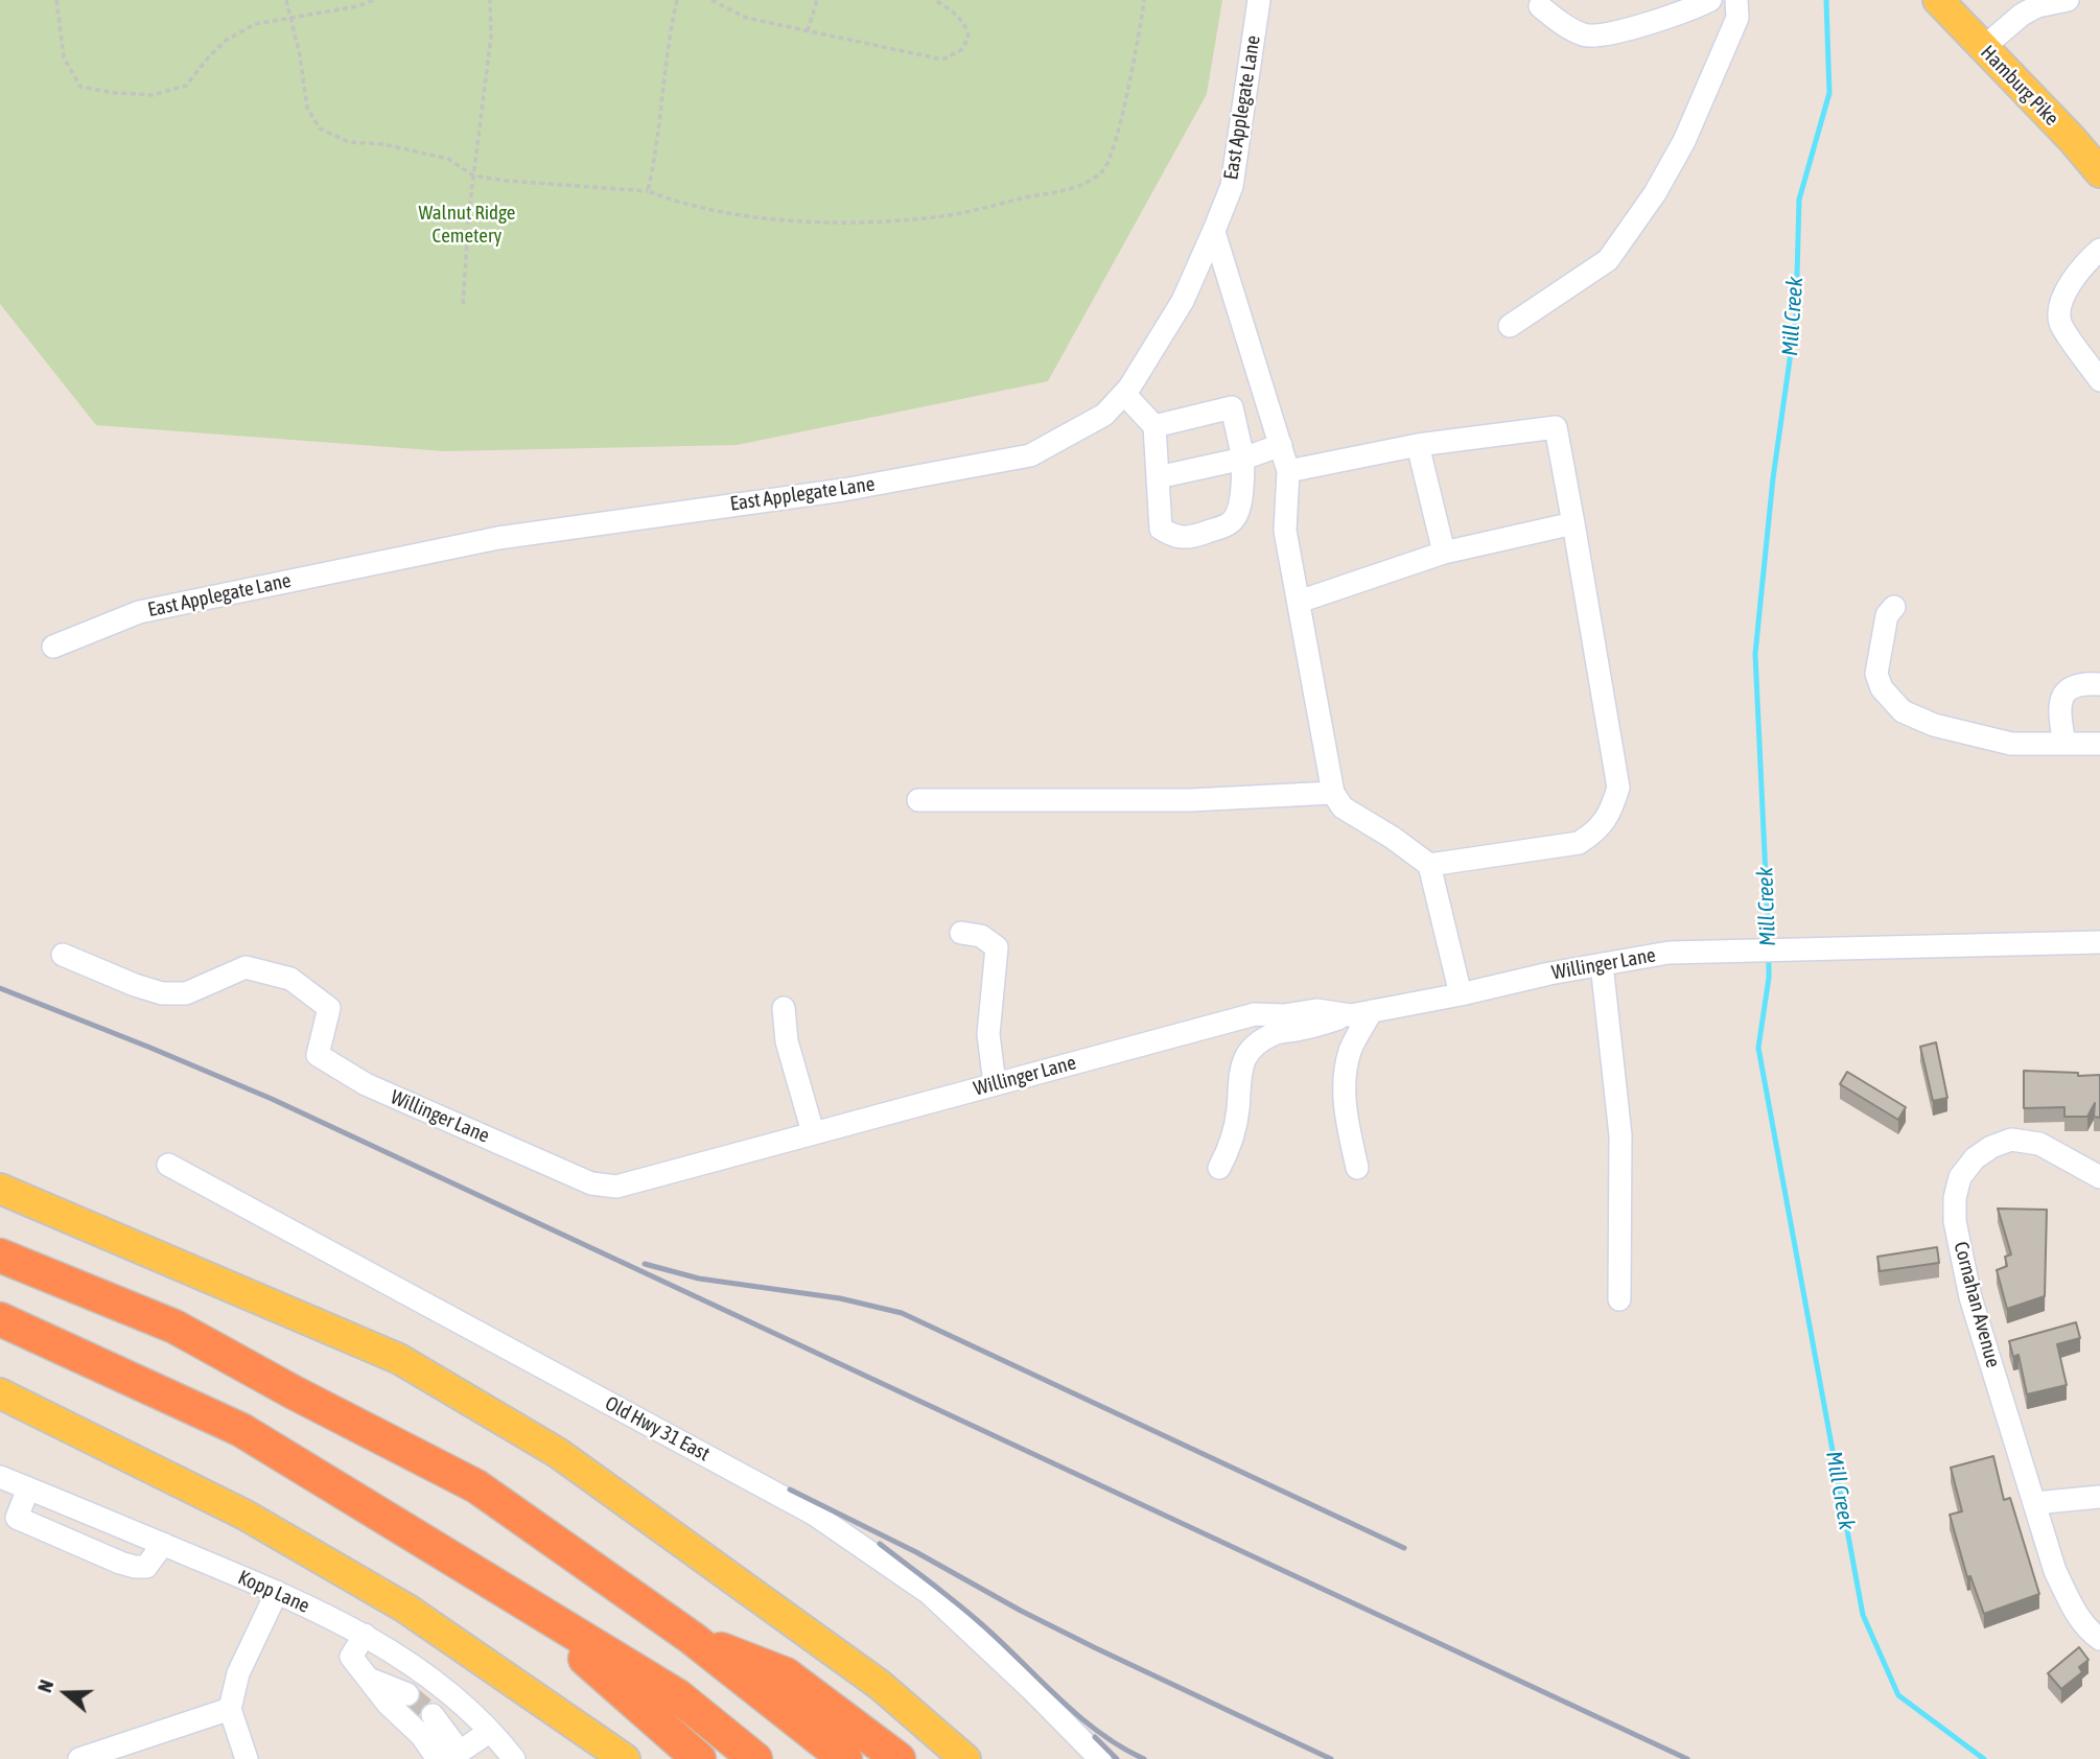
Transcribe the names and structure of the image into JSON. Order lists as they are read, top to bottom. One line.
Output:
{"streets":{"main road":["Hamburg Pike"],"street":["East Applegate Lane","Willinger Lane","Cornahan Avenue","Old Hwy 31 East","Kopp Lane"]},"water":["Mill Creek"],"parks":["Walnut Ridge Cemetery"],"north":"left"}
